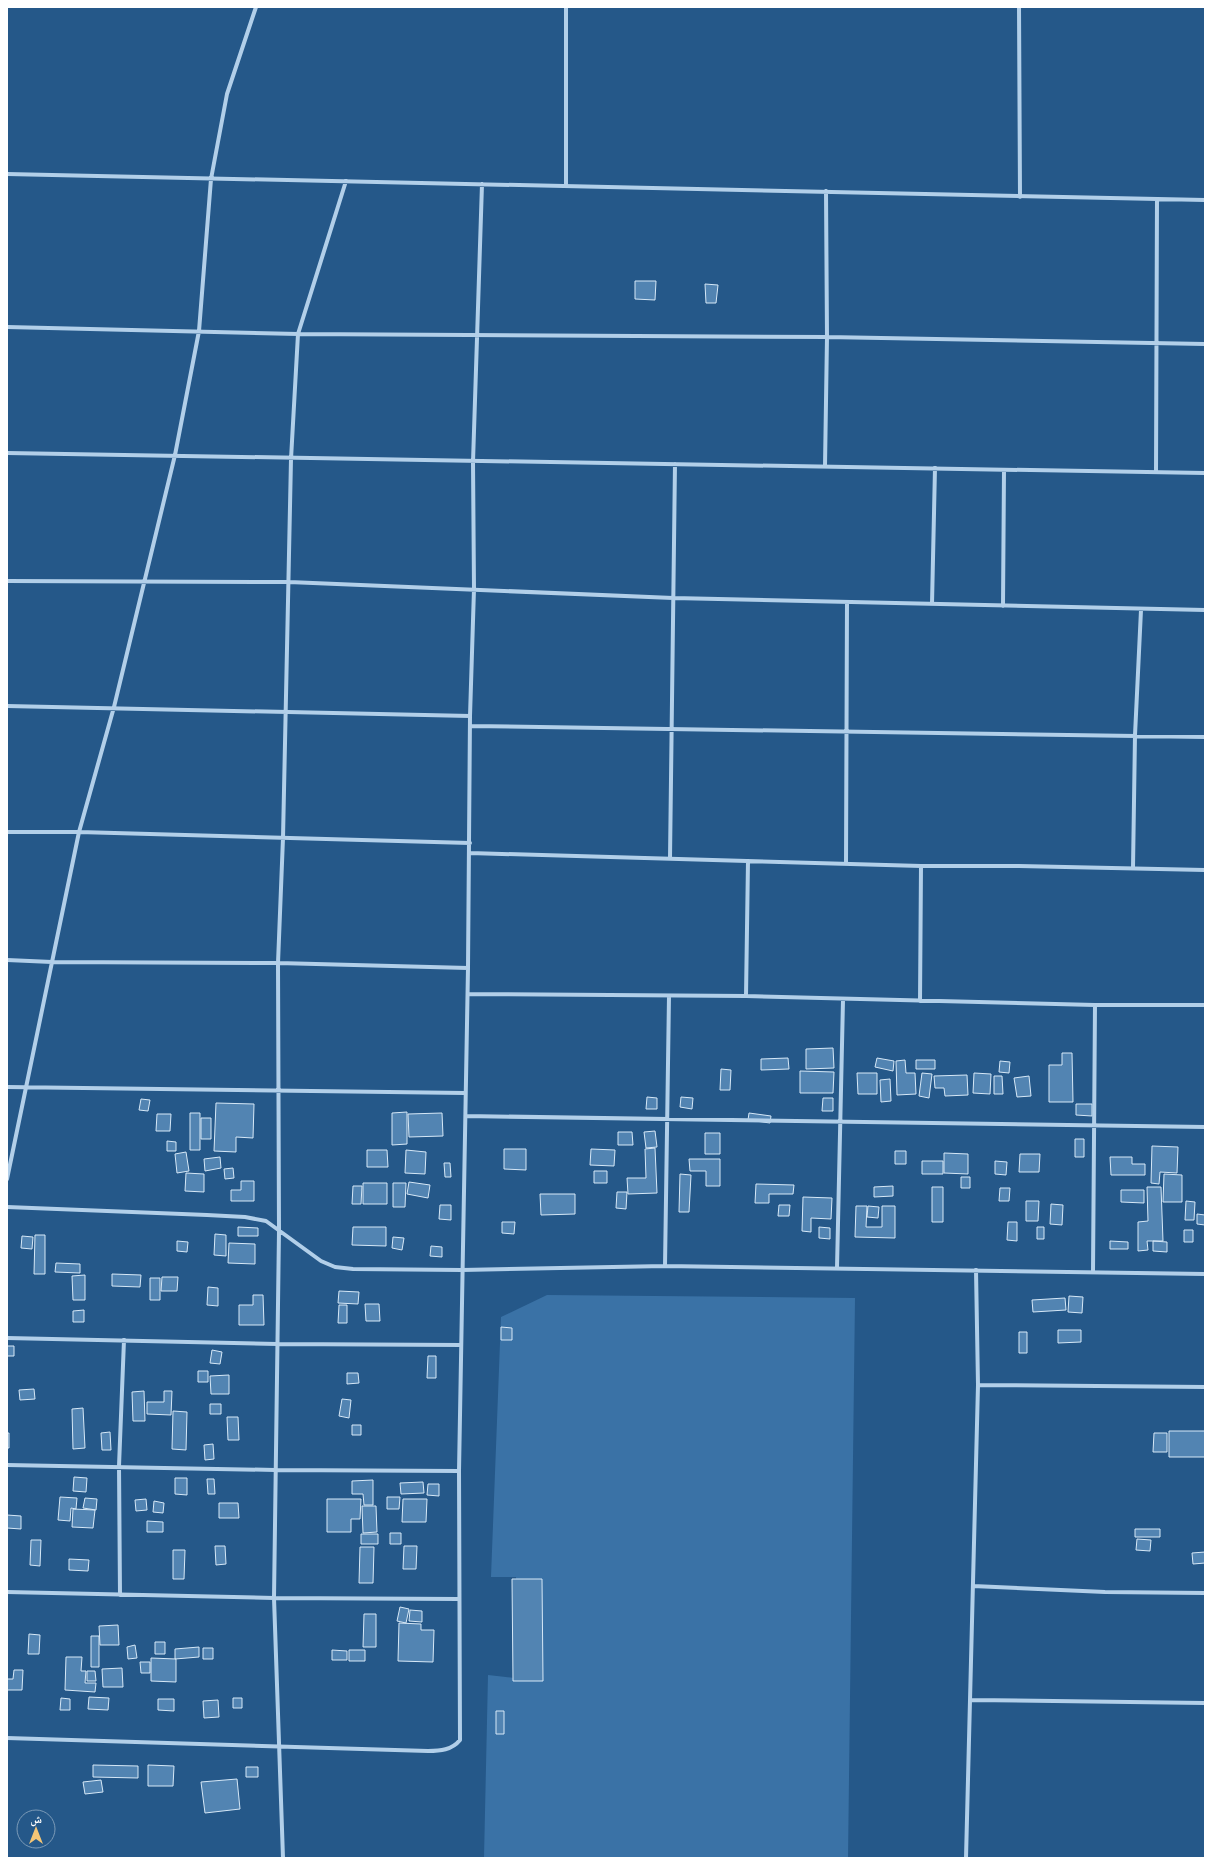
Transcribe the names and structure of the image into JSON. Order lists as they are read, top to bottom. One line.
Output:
{"north":"top"}
